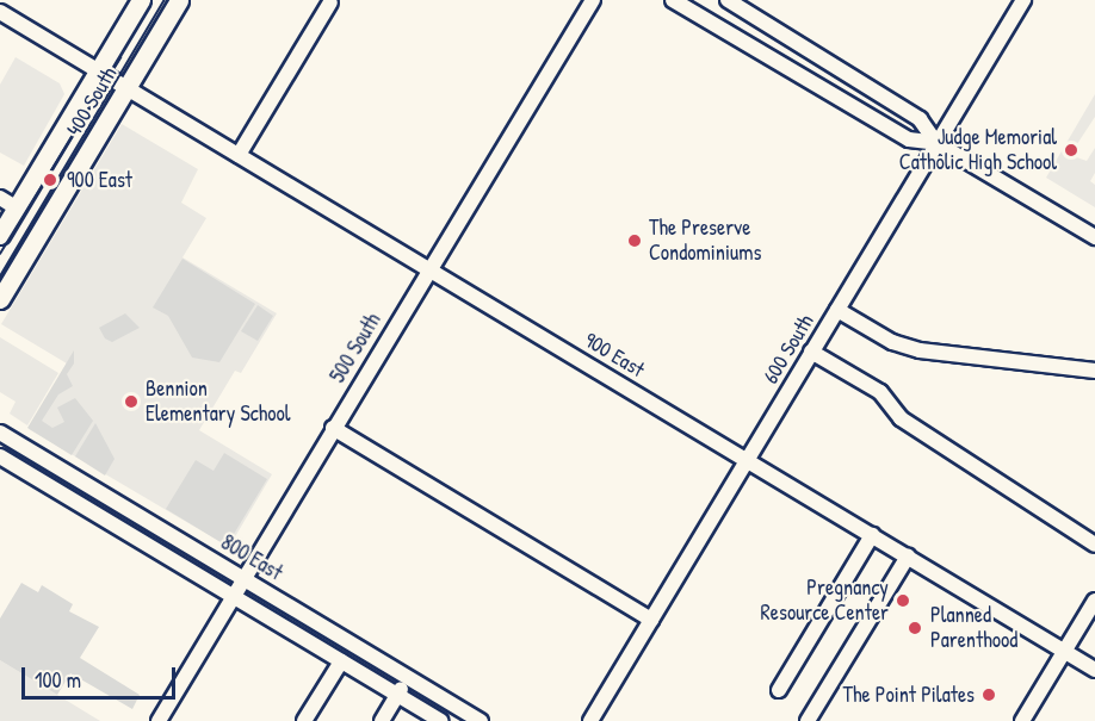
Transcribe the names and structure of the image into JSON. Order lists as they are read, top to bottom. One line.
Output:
{"streets":{"main road":["400 South"],"street":["500 South","600 South","900 East","800 East"]},"crossings":[["400 South","900 East"],["500 South","900 East"],["500 South","800 East"],["600 South","900 East"]],"places":["Judge Memorial Catholic High School","900 East","The Preserve Condominiums","Bennion Elementary School","Pregnancy Resource Center","Planned Parenthood","The Point Pilates"],"scale_bar":"100 m"}
